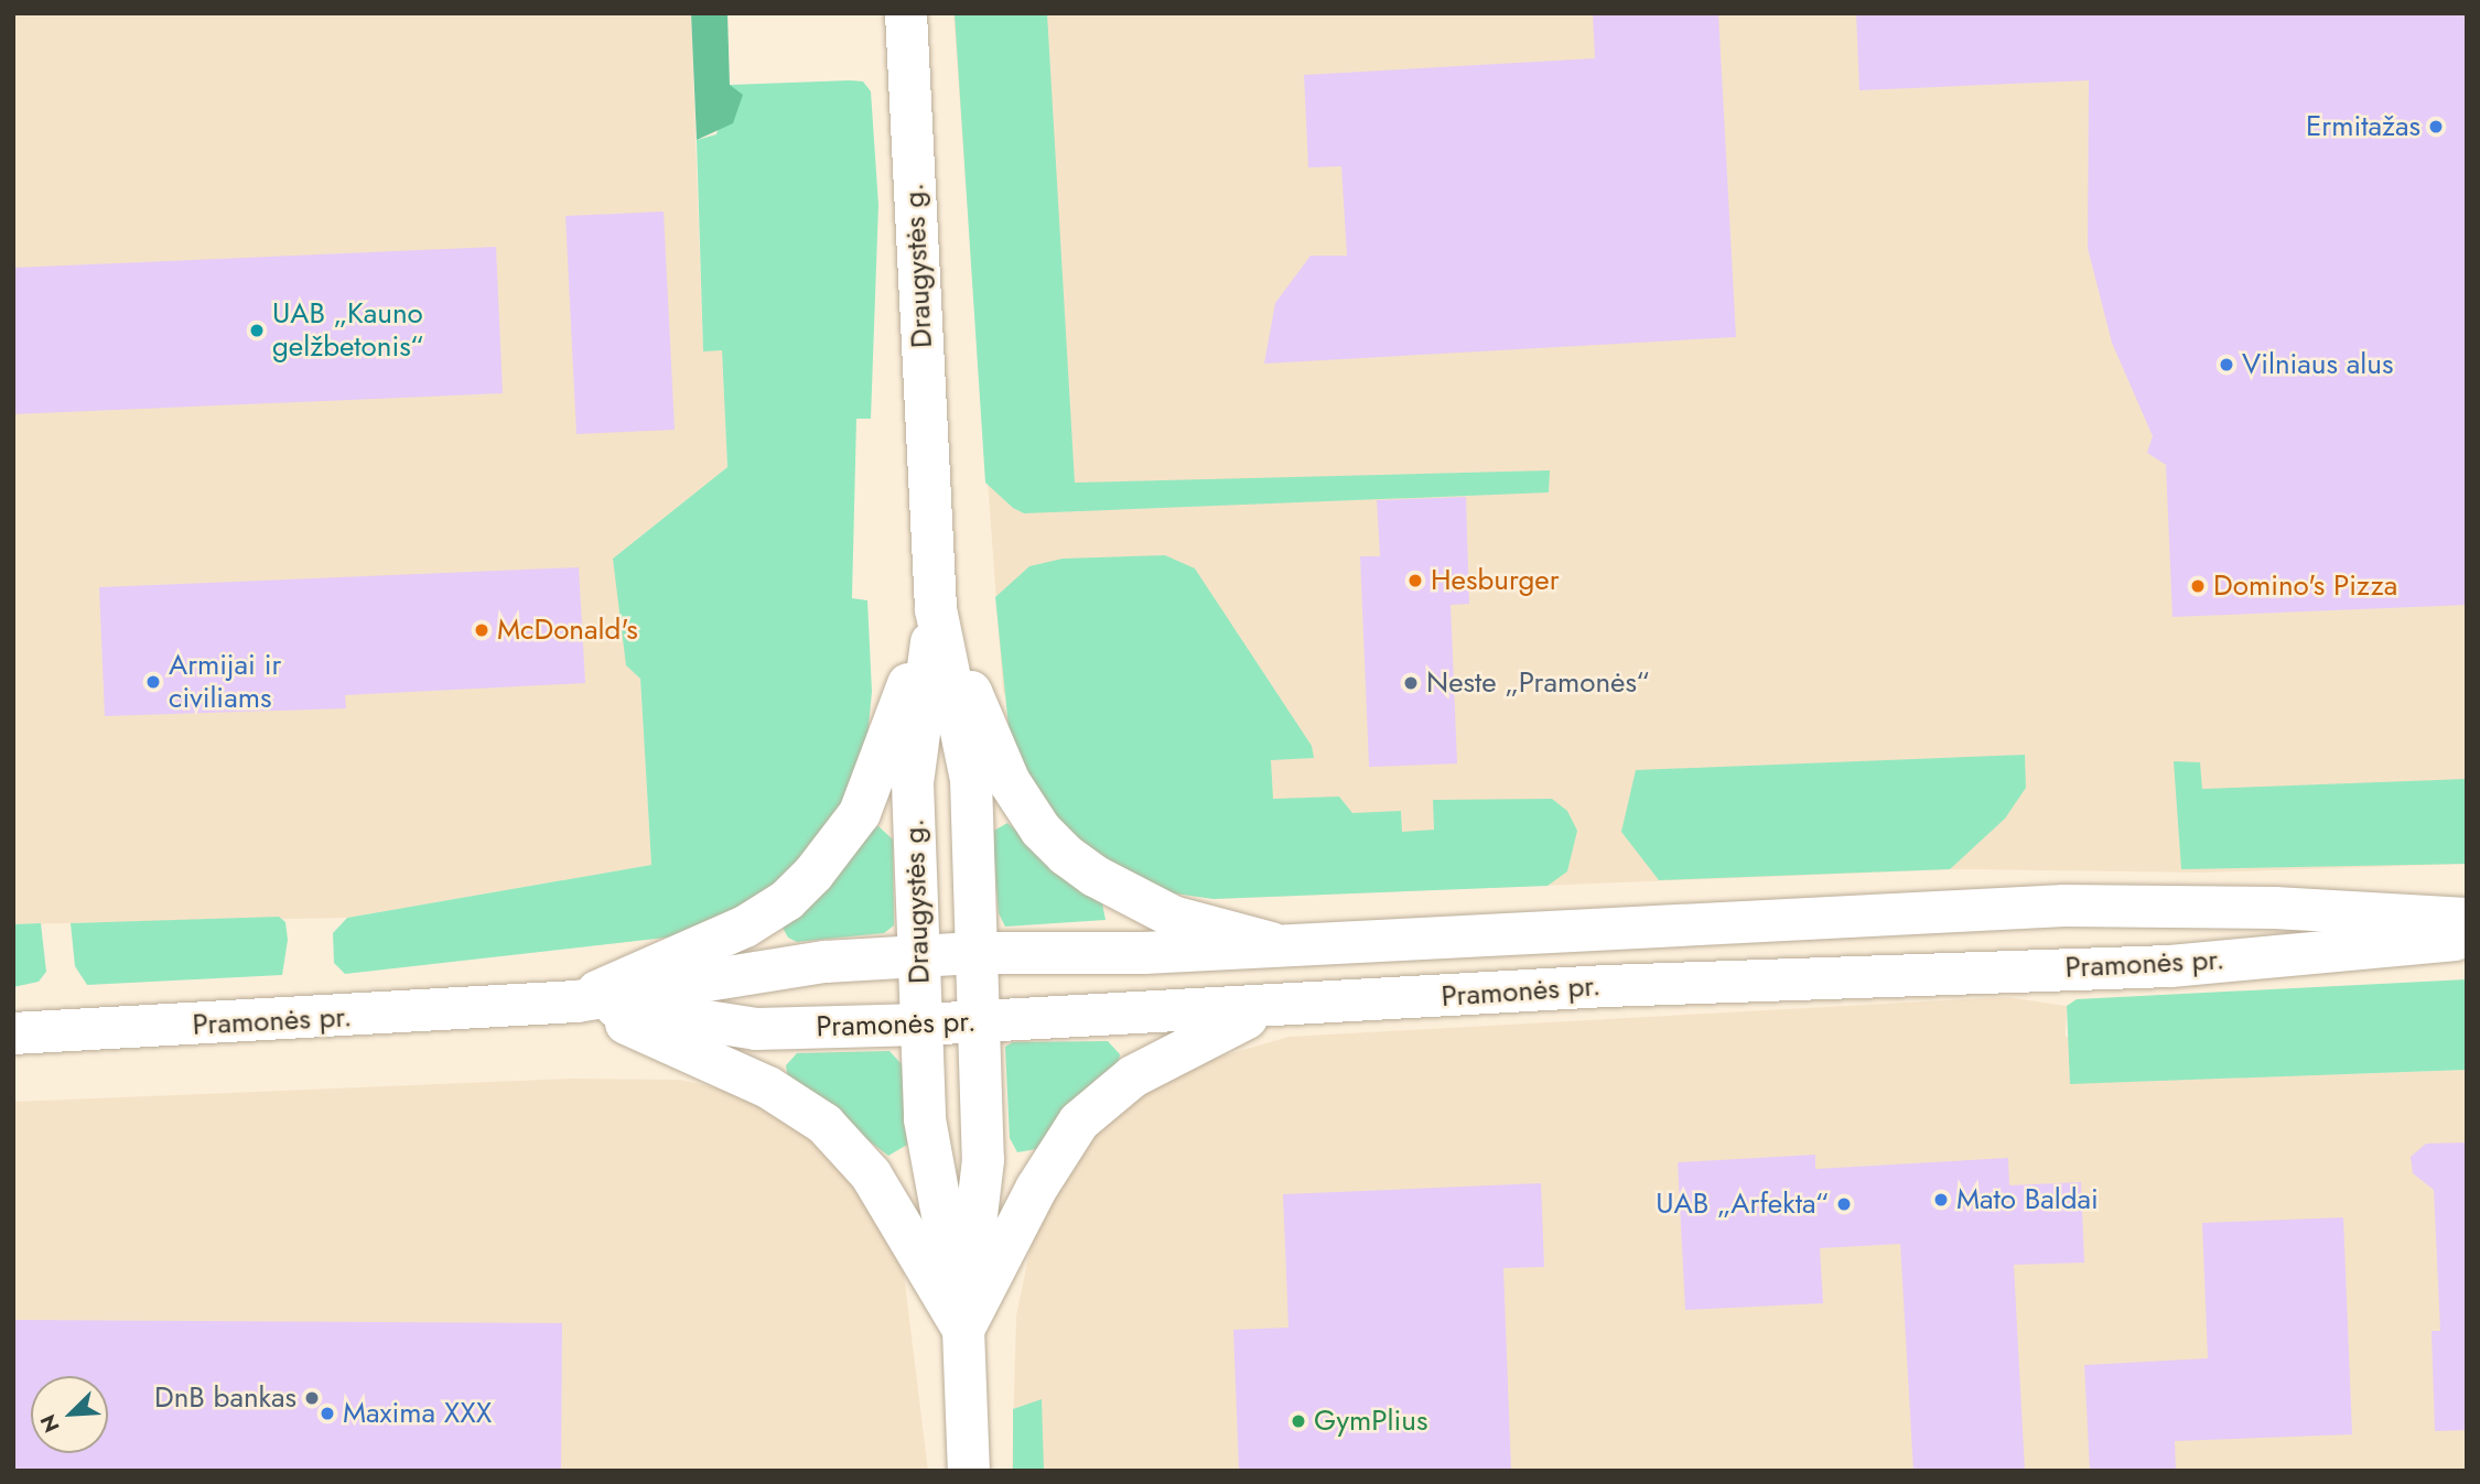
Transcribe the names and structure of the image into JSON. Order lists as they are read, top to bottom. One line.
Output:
{"streets":{"main road":["Draugystės g.","Pramonės pr."]},"crossings":[["Draugystės g.","Pramonės pr."]],"places":["Ermitažas","UAB „Kauno gelžbetonis“","Vilniaus alus","Hesburger","Domino's Pizza","McDonald's","Armijai ir civiliams","Neste „Pramonės“","Mato Baldai","UAB „Arfekta“","DnB bankas","Maxima XXX","GymPlius"],"north":"bottom left"}
